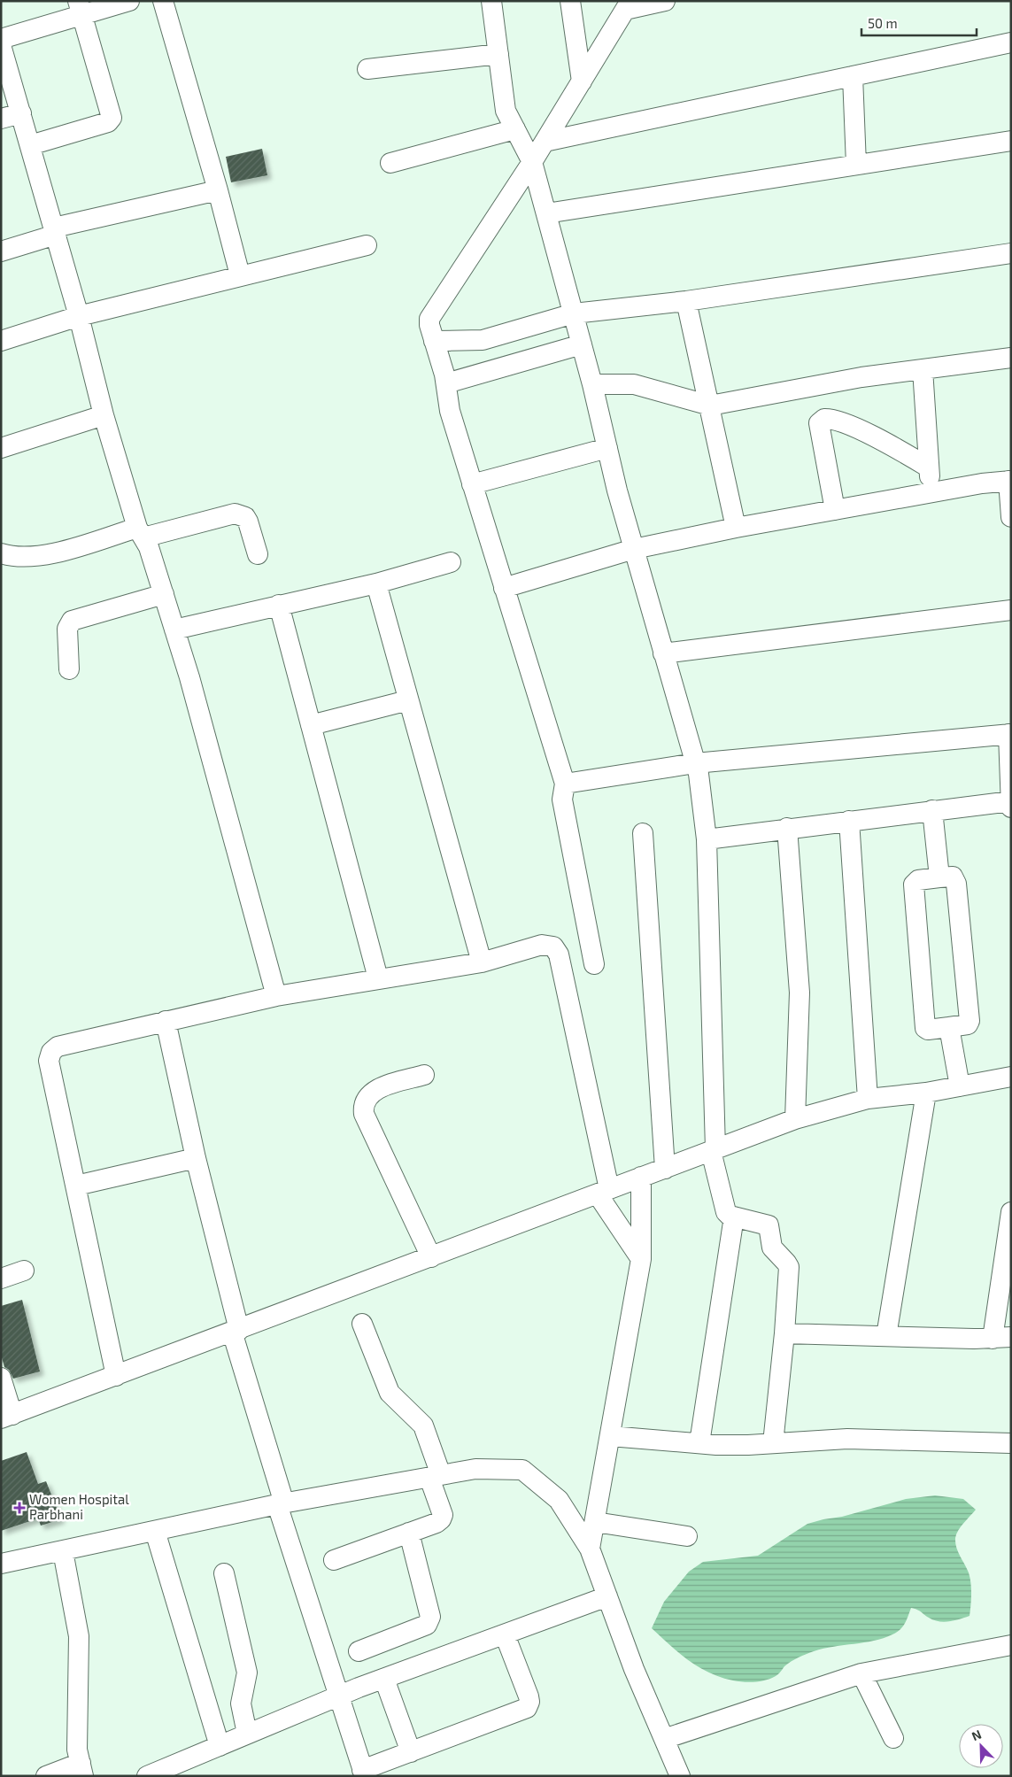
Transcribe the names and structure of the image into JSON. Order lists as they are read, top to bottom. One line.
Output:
{"places":{"health":["Women Hospital Parbhani"]},"scale_bar":"50 m","north":"top left"}
